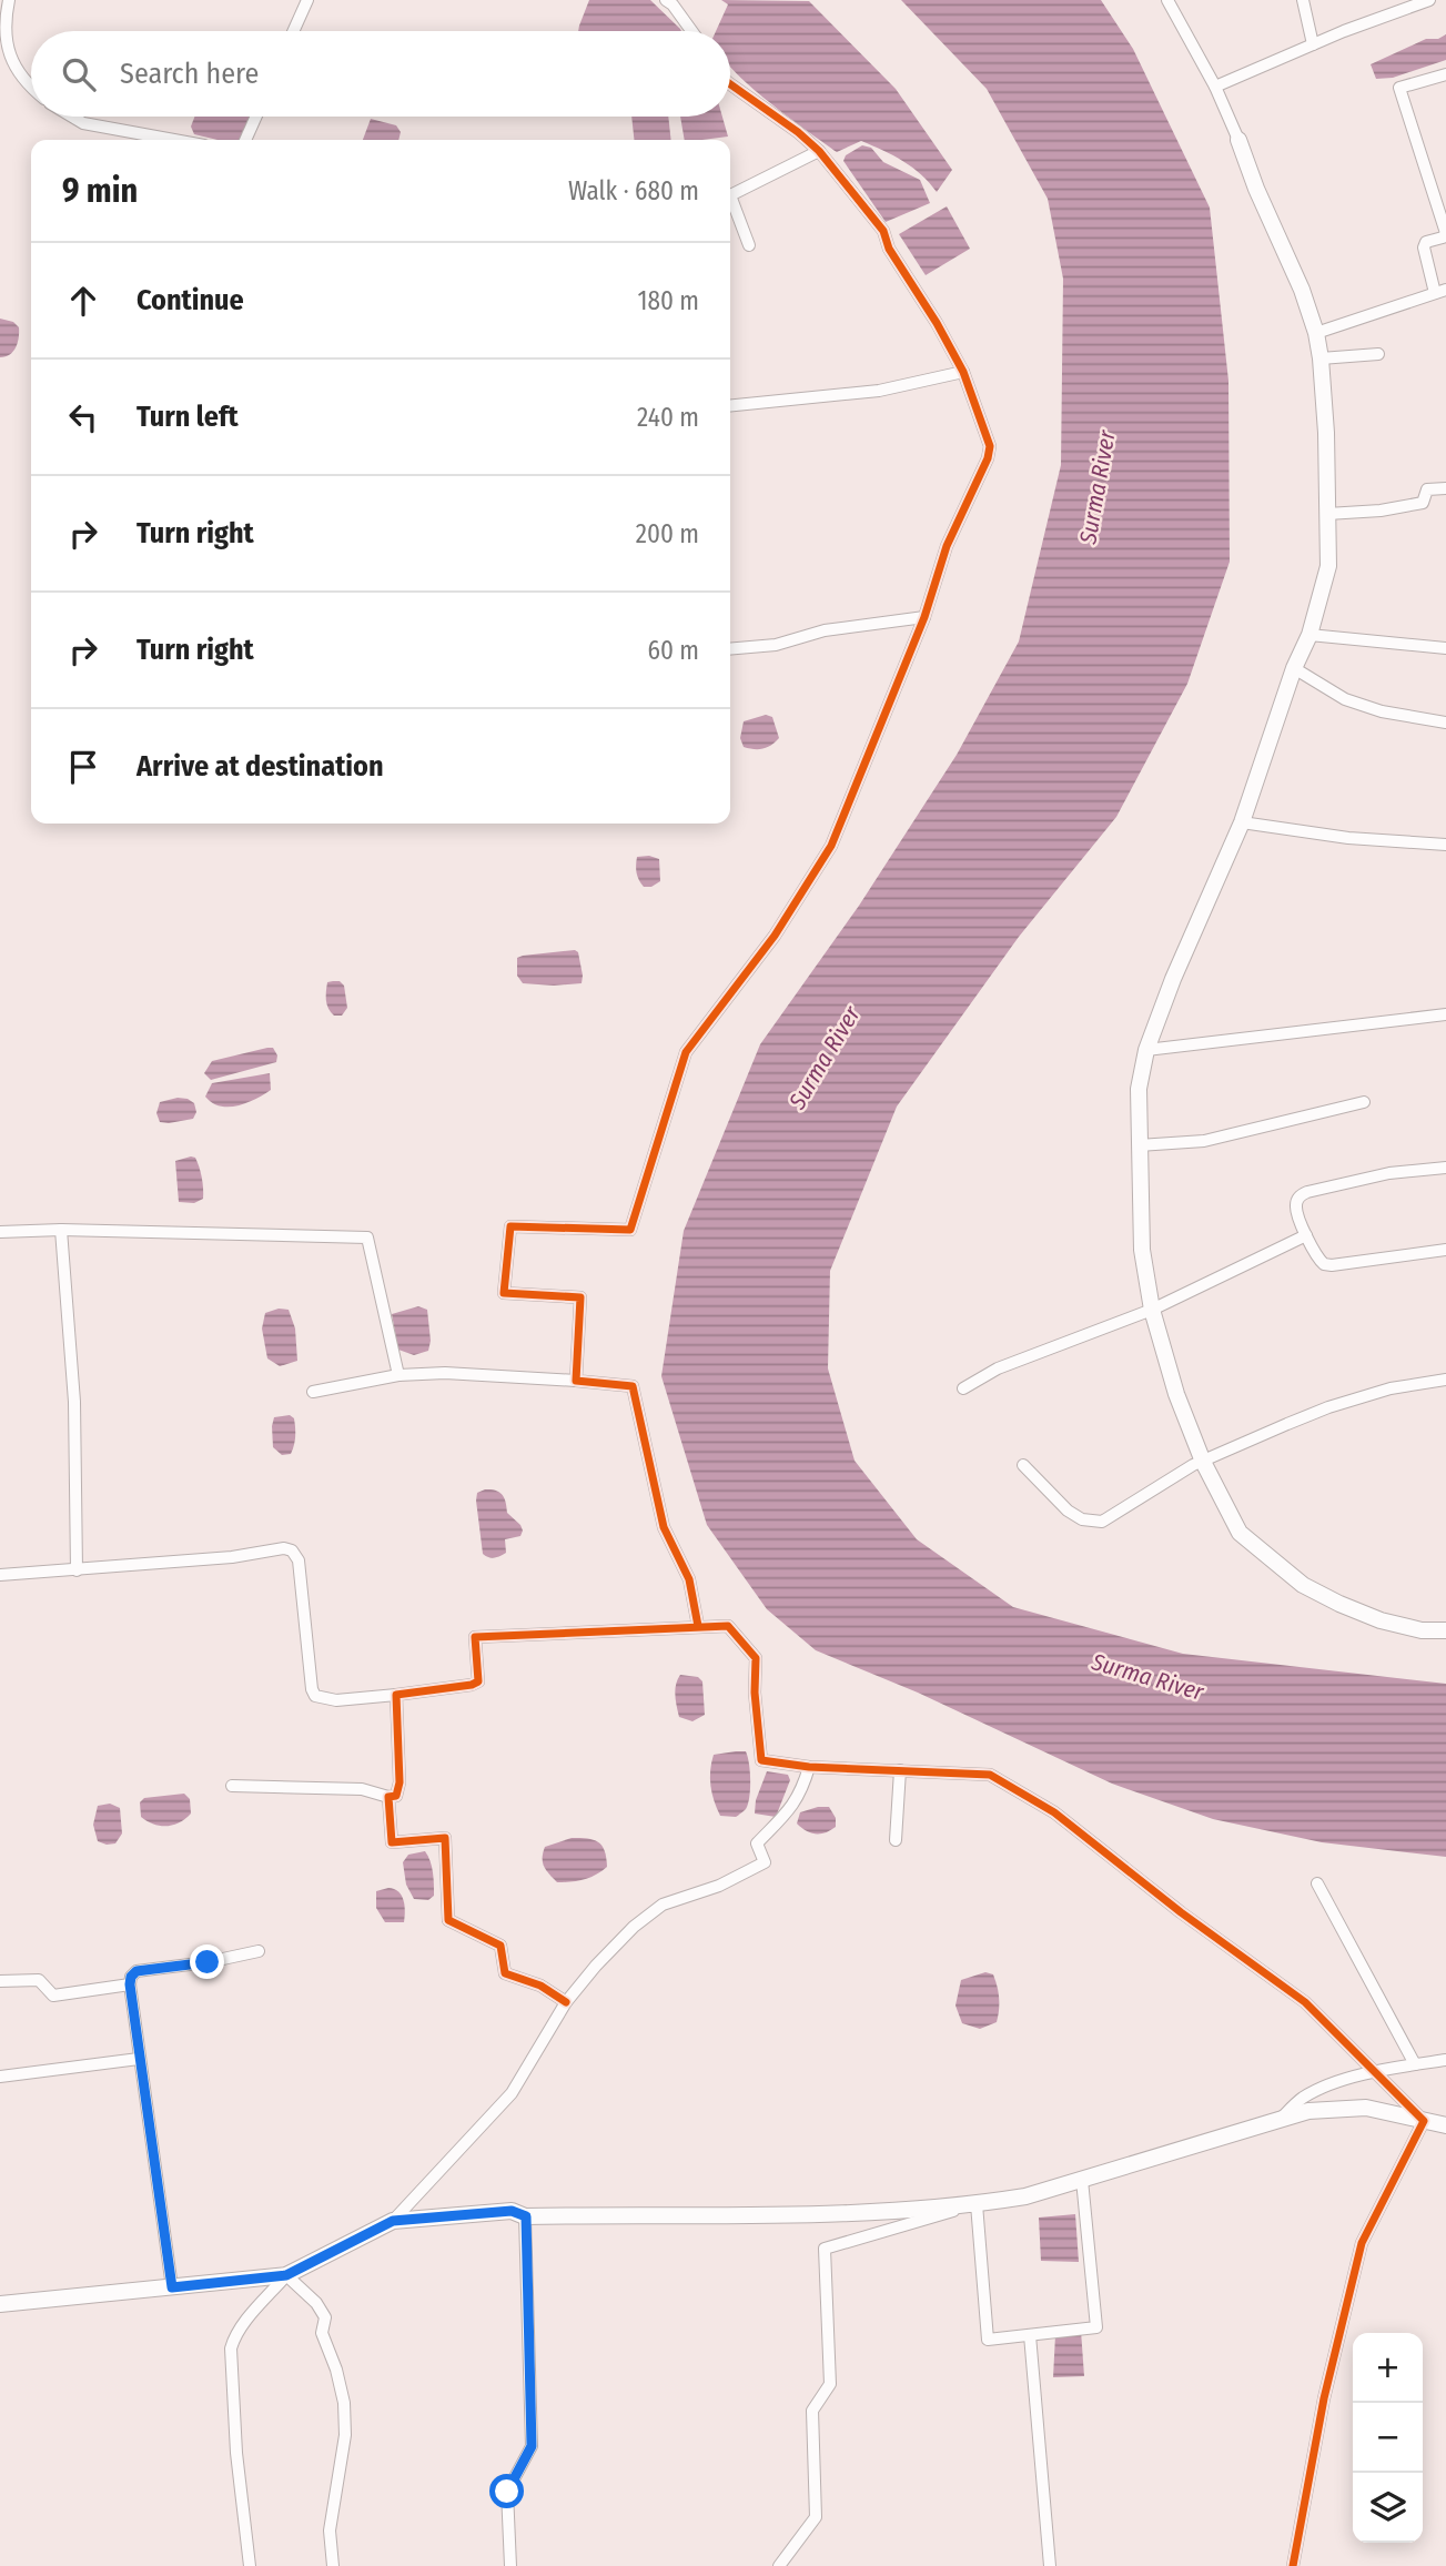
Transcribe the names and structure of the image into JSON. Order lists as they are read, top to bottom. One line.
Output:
{"water":["Surma River"],"page":{"search":"Search here","heading":["9 min","Walk · 680 m"],"list":[["Continue","180 m"],["Turn left","240 m"],["Turn right","200 m"],["Turn right","60 m"],"Arrive at destination"],"map_buttons":["+","−"]}}
